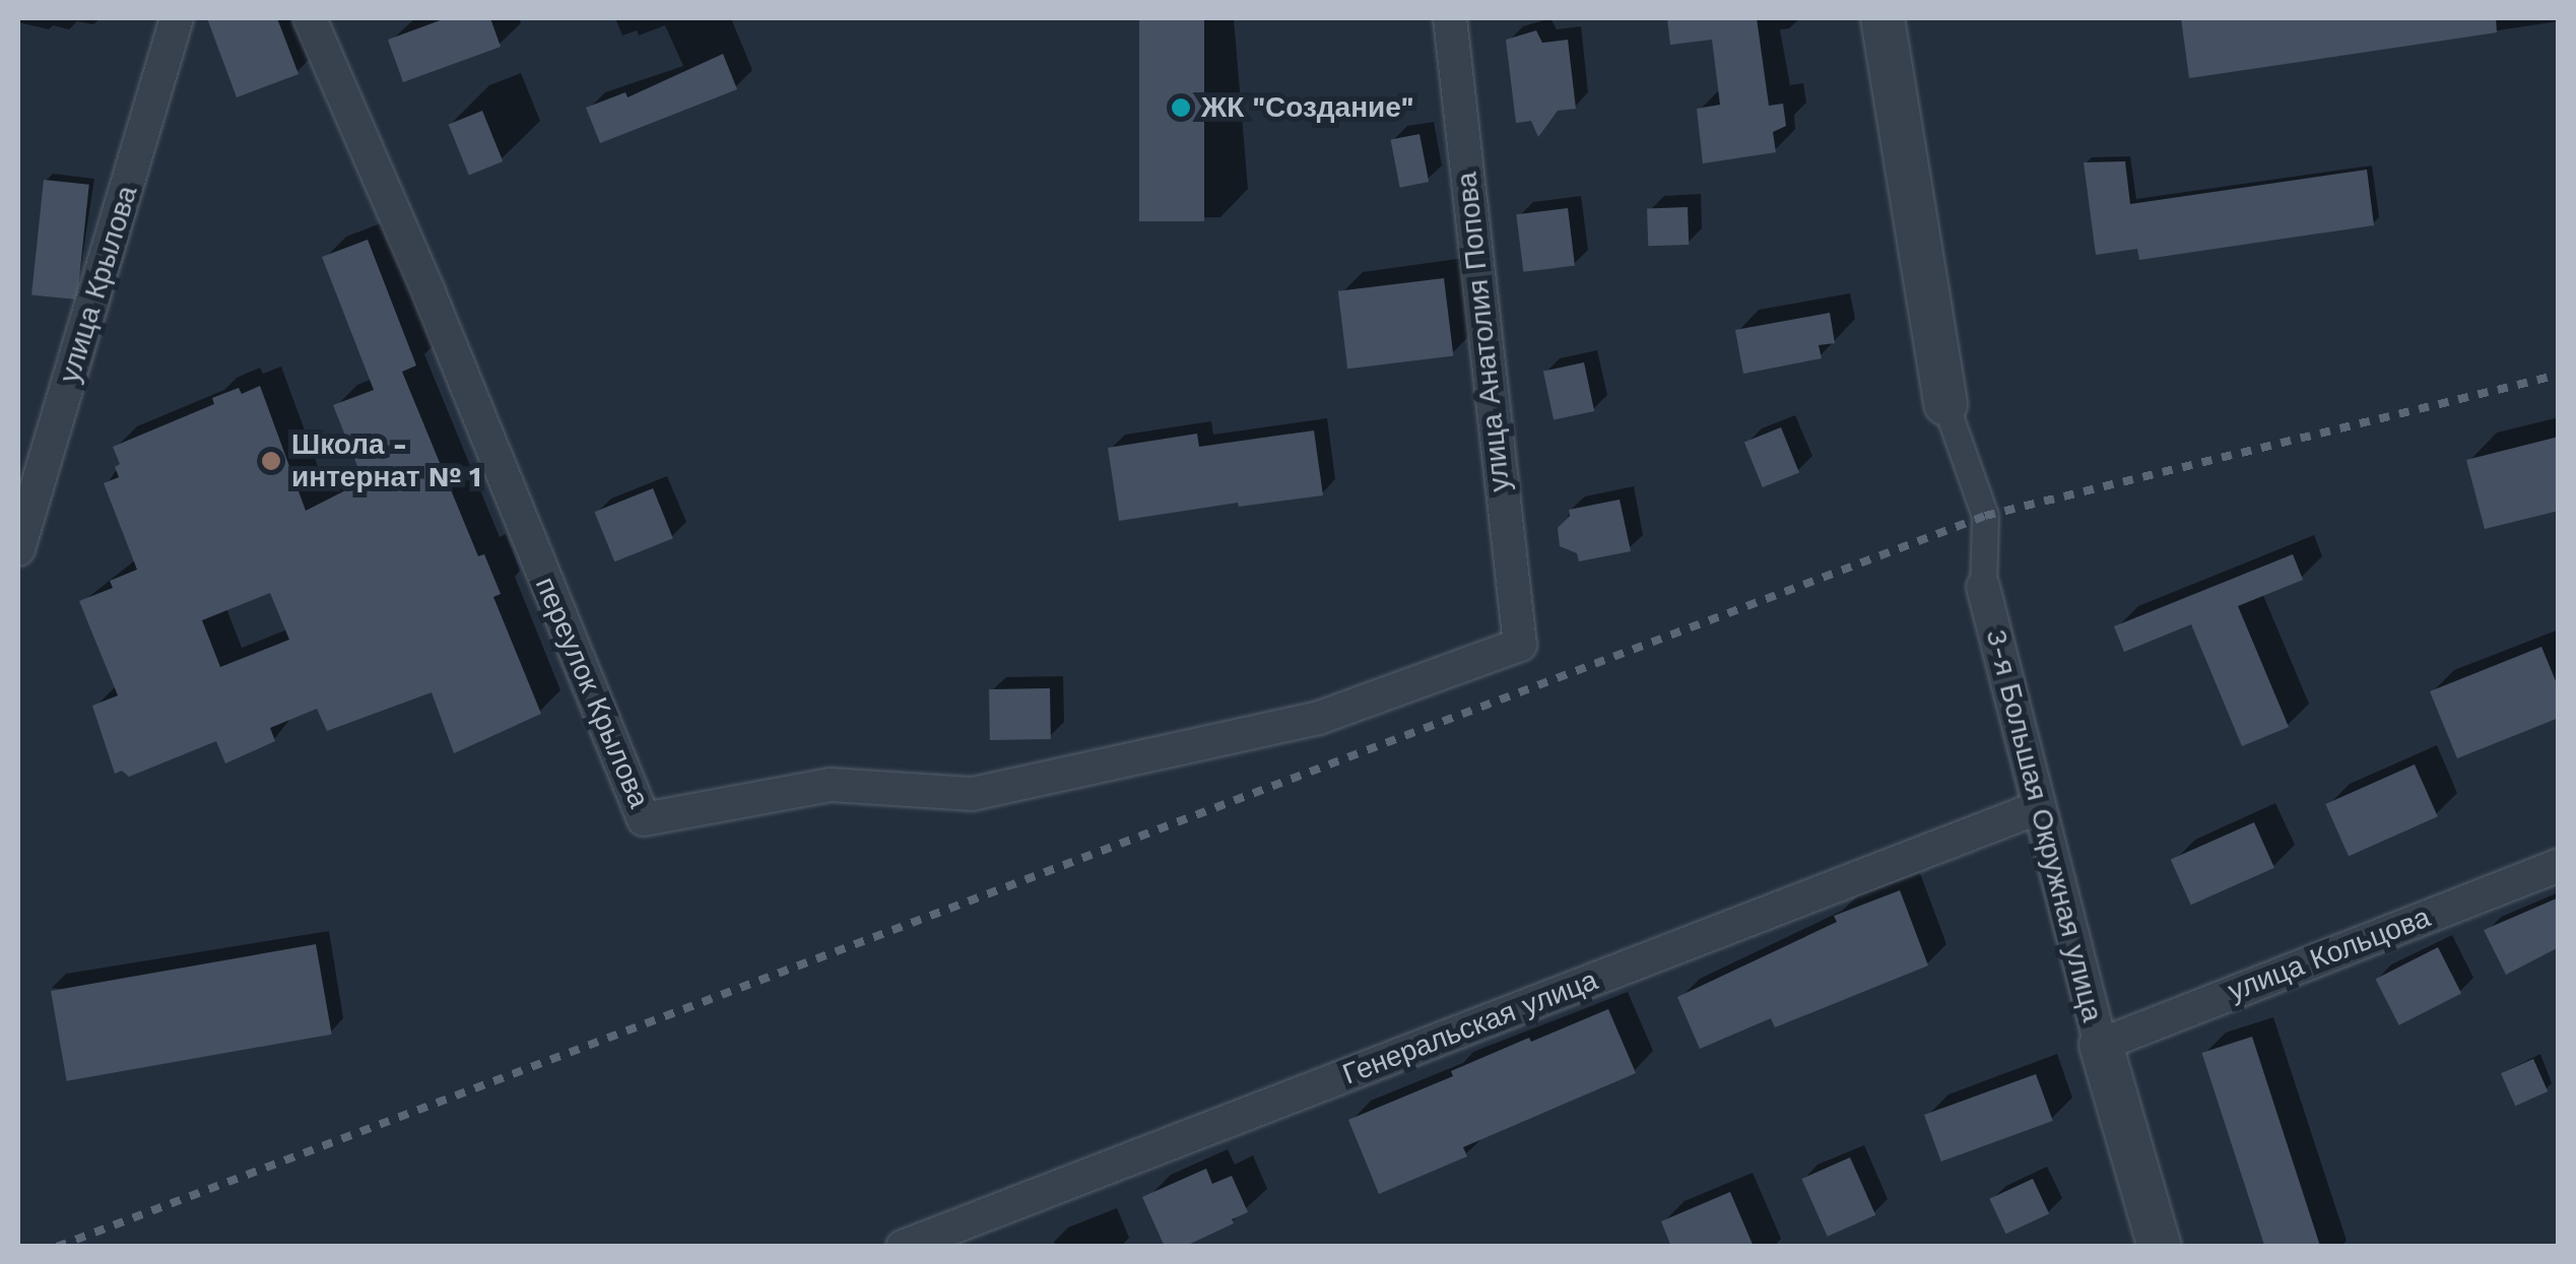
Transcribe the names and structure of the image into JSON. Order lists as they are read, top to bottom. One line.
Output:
{"streets":{"street":["улица Крылова","улица Анатолия Попова","переулок Крылова","3-я Большая Окружная улица","улица Кольцова","Генеральская улица"]},"crossings":[["улица Анатолия Попова","переулок Крылова"],["3-я Большая Окружная улица","улица Кольцова"],["3-я Большая Окружная улица","Генеральская улица"]],"places":["ЖК \"Создание\"","Школа - интернат № 1"]}
